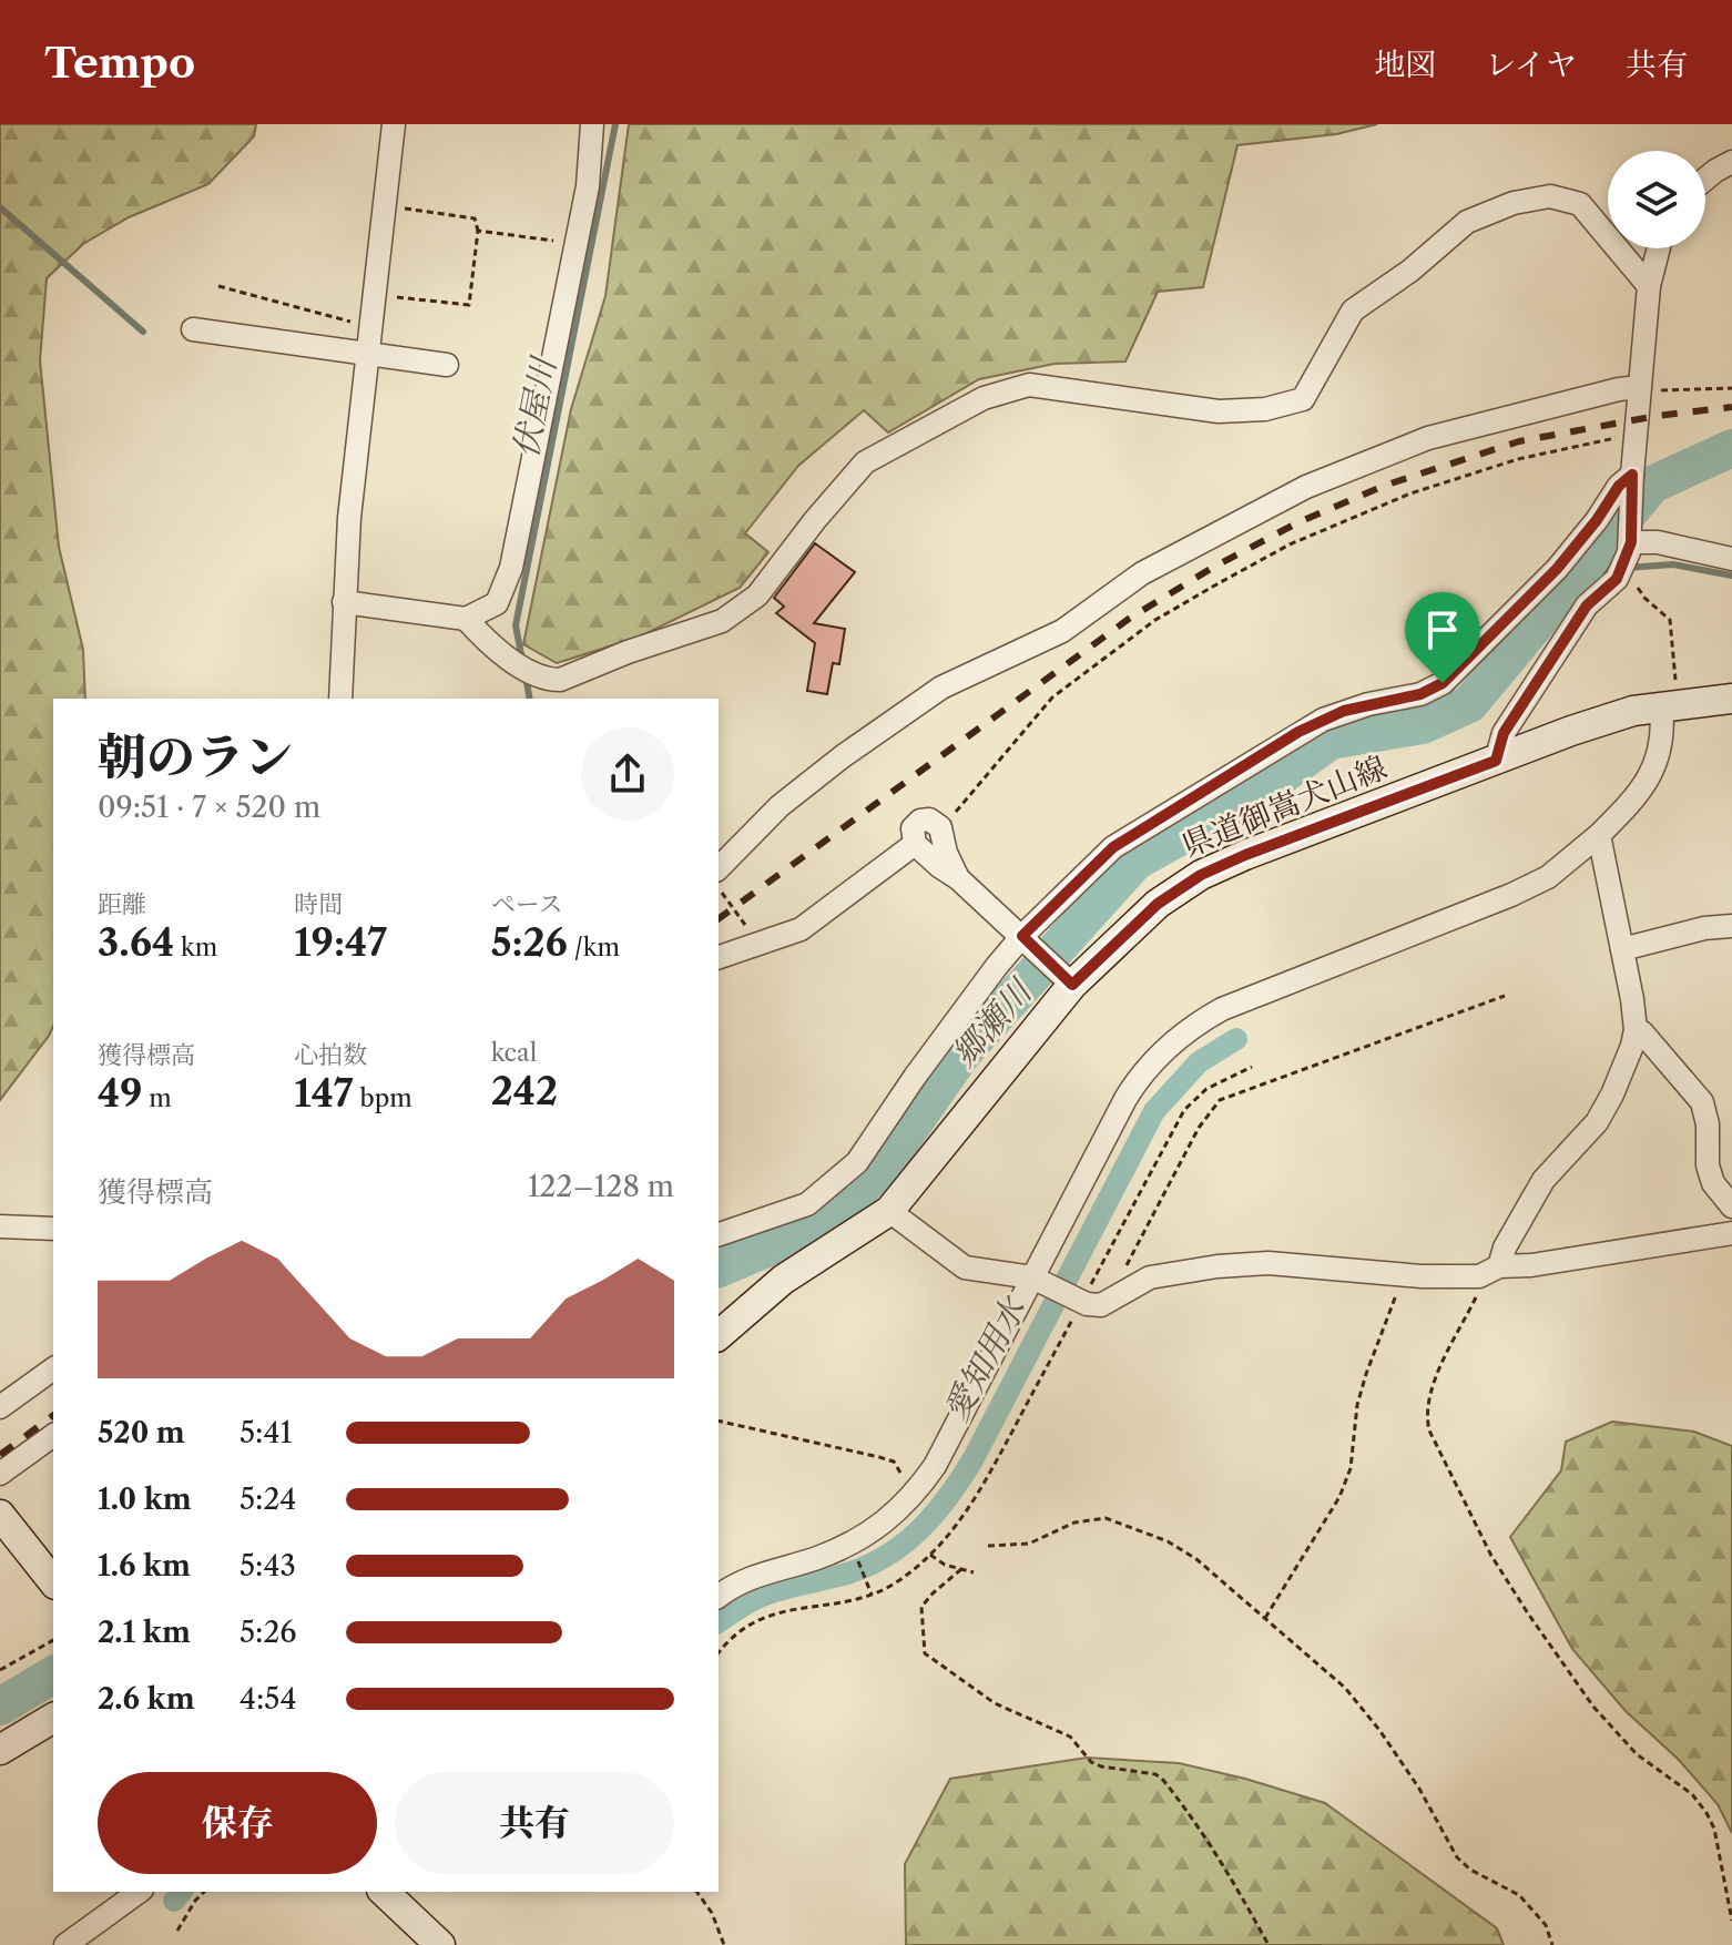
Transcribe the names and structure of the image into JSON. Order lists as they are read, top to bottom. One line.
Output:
{"streets":{"main road":["県道御嵩犬山線"]},"water":["伏屋川","郷瀬川","愛知用水"],"page":{"header":"Tempo","nav":["地図","レイヤ","共有"],"heading":["朝のラン","09:51 · 7 × 520 m"],"stats":[["距離","3.64 km"],["時間","19:47"],["ペース","5:26 /km"],["獲得標高","49 m"],["心拍数","147 bpm"],["kcal","242"]],"chart":["獲得標高","122–128 m"],"list":[{"name":"520 m","note":"5:41"},{"name":"1.0 km","note":"5:24"},{"name":"1.6 km","note":"5:43"},{"name":"2.1 km","note":"5:26"},{"name":"2.6 km","note":"4:54"}],"buttons":["保存","共有"]}}
